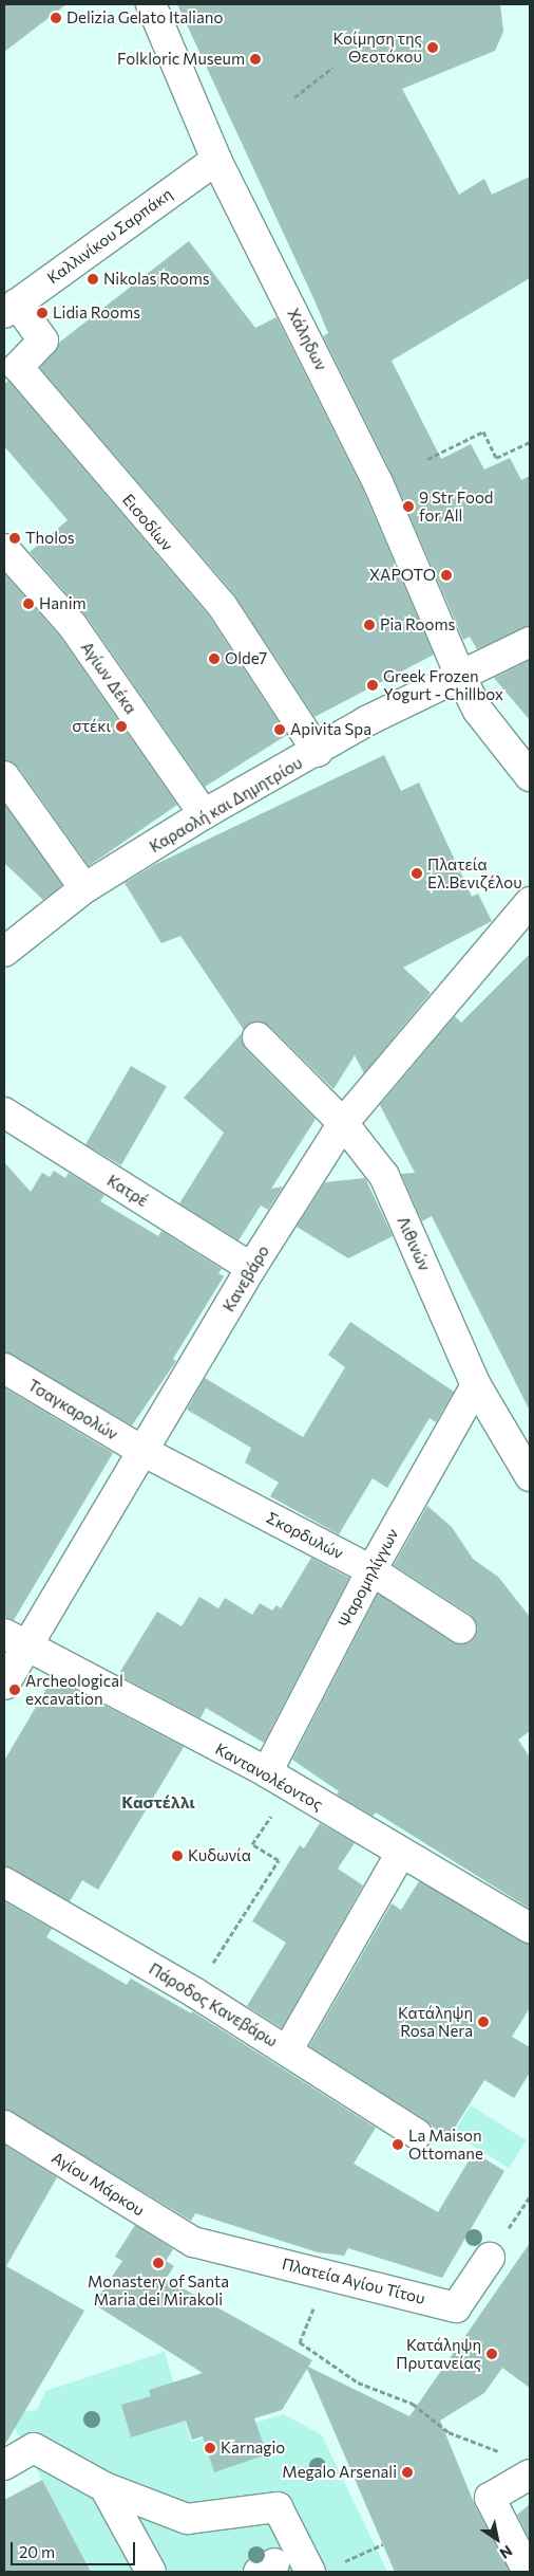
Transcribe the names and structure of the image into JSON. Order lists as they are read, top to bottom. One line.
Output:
{"streets":{"street":["Καλλινίκου Σαρπάκη","Χάληδων","Εισοδίων","Αγίων Δέκα","Καραολή και Δημητρίου","Κατρέ","Λιθινών","Κανεβάρο","Τσαγκαρολών","Σκορδυλών","Ψαρομηλίγγων","Καντανολέοντος","Πάροδος Κανεβάρω","Αγίου Μάρκου","Πλατεία Αγίου Τίτου"]},"crossings":[["Καλλινίκου Σαρπάκη","Χάληδων"],["Καλλινίκου Σαρπάκη","Εισοδίων"],["Χάληδων","Καραολή και Δημητρίου"],["Εισοδίων","Καραολή και Δημητρίου"],["Αγίων Δέκα","Καραολή και Δημητρίου"],["Κατρέ","Κανεβάρο"],["Λιθινών","Κανεβάρο"],["Λιθινών","Ψαρομηλίγγων"],["Κανεβάρο","Τσαγκαρολών"],["Κανεβάρο","Σκορδυλών"],["Κανεβάρο","Καντανολέοντος"],["Τσαγκαρολών","Σκορδυλών"],["Σκορδυλών","Ψαρομηλίγγων"],["Ψαρομηλίγγων","Καντανολέοντος"],["Αγίου Μάρκου","Πλατεία Αγίου Τίτου"]],"districts":["Καστέλλι"],"places":["Delizia Gelato Italiano","Κοίμηση της Θεοτόκου","Folkloric Museum","Nikolas Rooms","Lidia Rooms","9 Str Food for All","Tholos","ΧΑΡΟΤΟ","Hanim","Pia Rooms","Olde7","Greek Frozen Yogurt - Chillbox","στέκι","Apivita Spa","Πλατεία Ελ.Βενιζέλου","Archeological excavation","Κυδωνία","Κατάληψη Rosa Nera","La Maison Ottomane","Monastery of Santa Maria dei Mirakoli","Κατάληψη Πρυτανείας","Karnagio","Megalo Arsenali"],"scale_bar":"20 m","north":"bottom right"}
